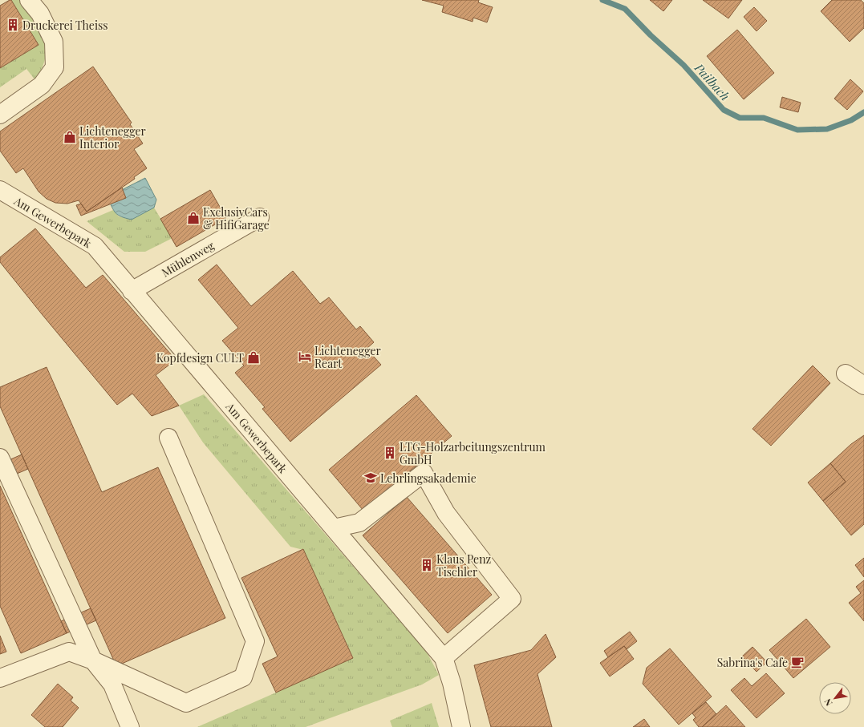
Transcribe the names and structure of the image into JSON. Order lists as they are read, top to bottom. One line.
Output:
{"streets":{"street":["Am Gewerbepark","Mühlenweg"]},"crossings":[["Am Gewerbepark","Mühlenweg"]],"water":["Pailbach"],"places":{"building":["Druckerei Theiss","LTG-Holzarbeitungszentrum GmbH","Klaus Penz Tischler"],"shop":["Lichtenegger Interior","ExclusivCars & HifiGarage","Kopfdesign CULT"],"hotel":["Lichtenegger Reart"],"school or university":["Lehrlingsakademie"],"cafe":["Sabrina's Cafe"]},"north":"bottom left"}
